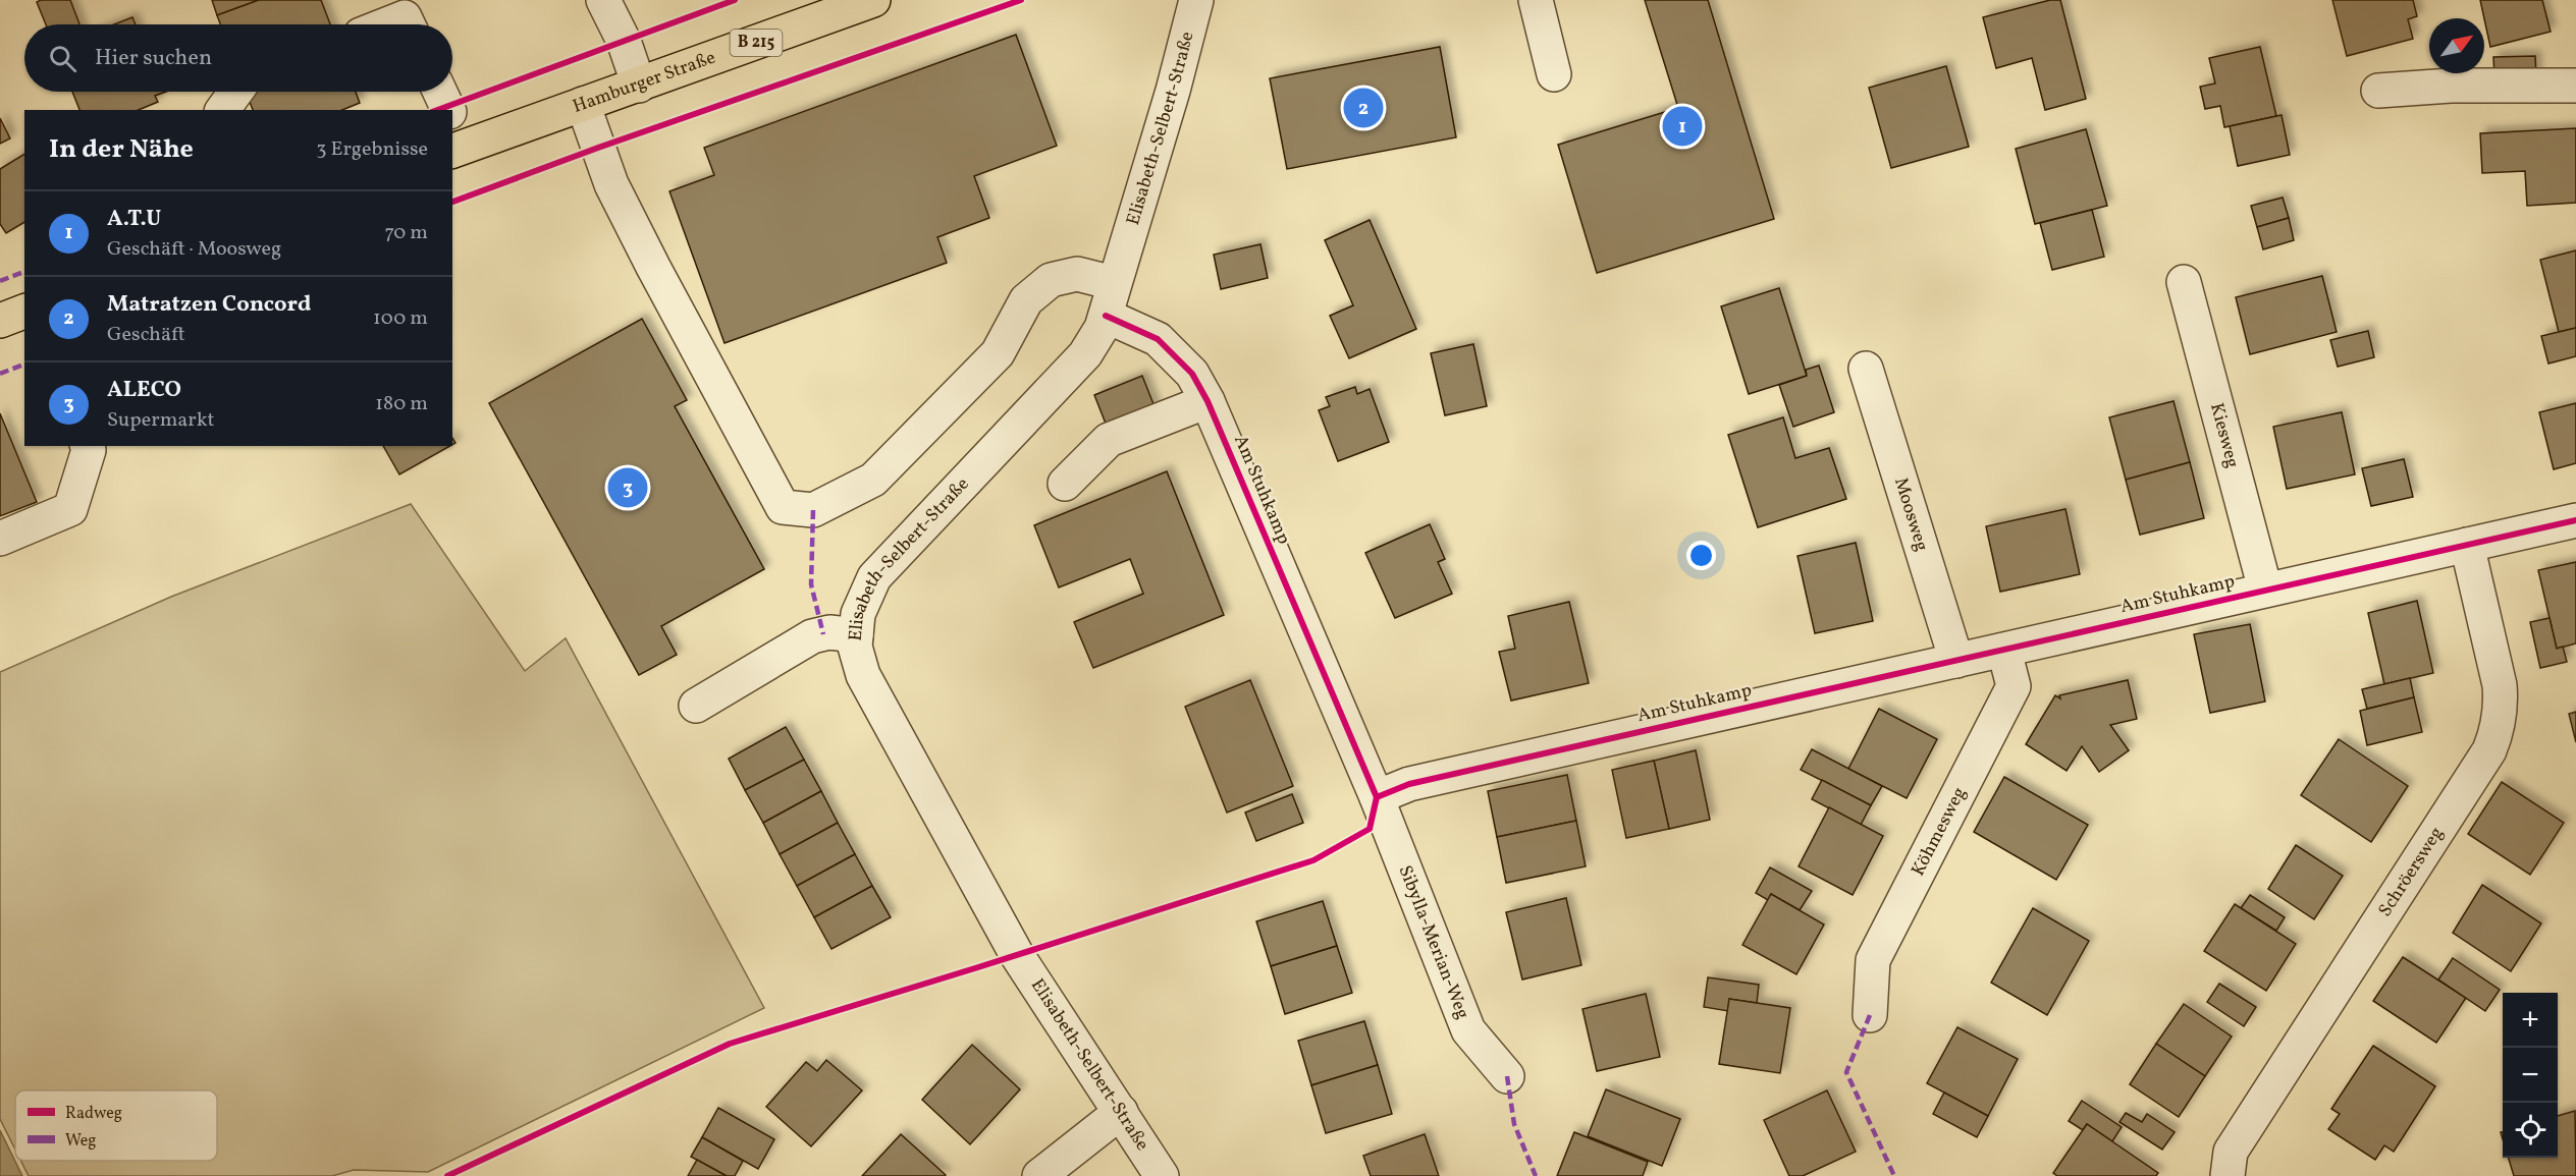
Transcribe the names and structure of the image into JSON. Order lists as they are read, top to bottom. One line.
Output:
{"streets":{"main road":["B 215","Hamburger Straße"],"street":["Elisabeth-Selbert-Straße","Kiesweg","Am Stuhkamp","Moosweg","Köhmesweg","Schröersweg","Sibylla-Merian-Weg"]},"crossings":[["Elisabeth-Selbert-Straße","Am Stuhkamp"],["Kiesweg","Am Stuhkamp"],["Am Stuhkamp","Moosweg"],["Am Stuhkamp","Köhmesweg"],["Am Stuhkamp","Schröersweg"],["Am Stuhkamp","Sibylla-Merian-Weg"]],"legend":["Radweg","Weg"],"north":"top right","page":{"search":"Hier suchen","pins":["2","1","3"],"heading":["In der Nähe","3 Ergebnisse"],"list":[{"mark":"1","name":"A.T.U","note":"Geschäft · Moosweg","value":"70 m"},{"mark":"2","name":"Matratzen Concord","note":"Geschäft","value":"100 m"},{"mark":"3","name":"ALECO","note":"Supermarkt","value":"180 m"}],"map_buttons":["+","−"]}}
